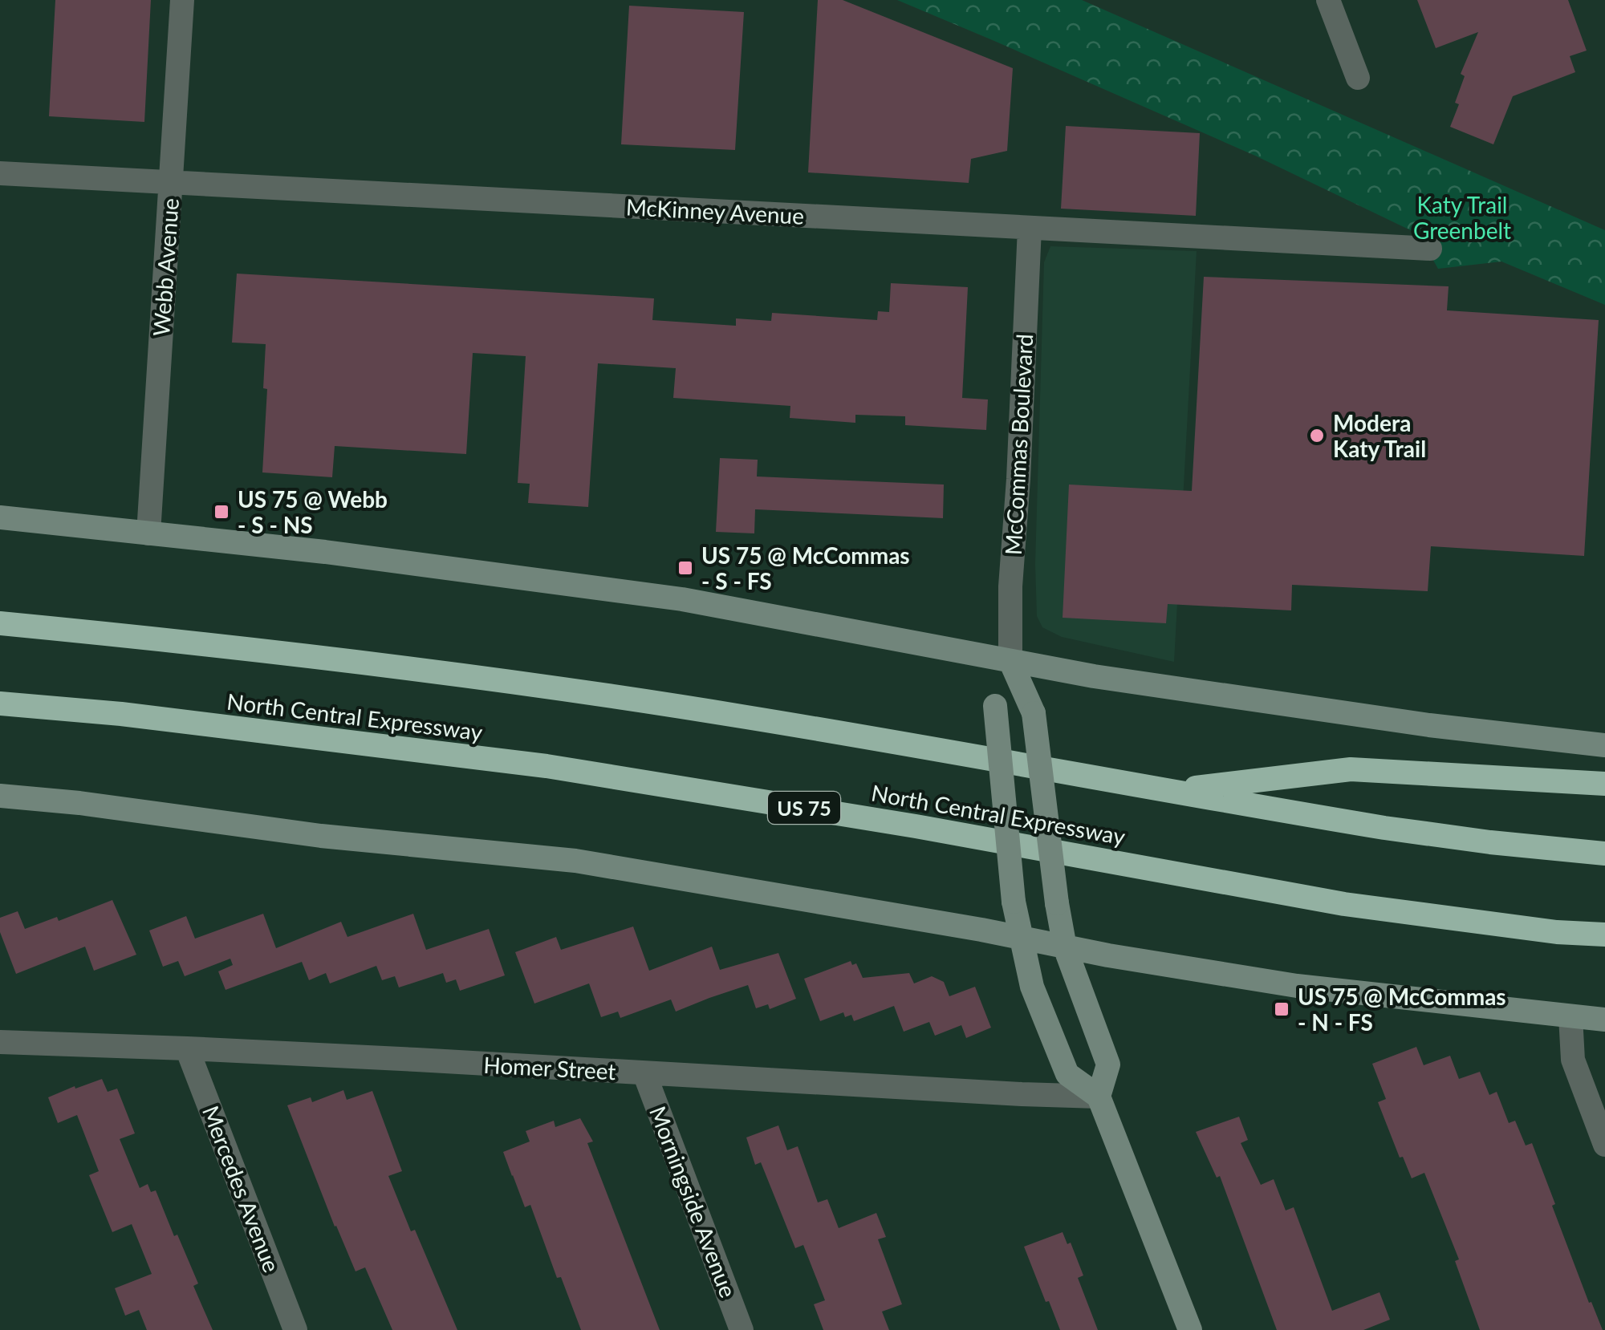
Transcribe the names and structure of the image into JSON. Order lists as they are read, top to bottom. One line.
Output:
{"streets":{"highway":["North Central Expressway","US 75"],"main road":["McCommas Boulevard"],"street":["McKinney Avenue","Webb Avenue","Homer Street","Mercedes Avenue","Morningside Avenue"]},"crossings":[["McKinney Avenue","Webb Avenue"],["McKinney Avenue","McCommas Boulevard"],["McCommas Boulevard","Homer Street"],["Homer Street","Mercedes Avenue"],["Homer Street","Morningside Avenue"]],"parks":["Katy Trail Greenbelt"],"places":{"other":["Modera Katy Trail"],"transit":["US 75 @ Webb - S - NS","US 75 @ McCommas - S - FS","US 75 @ McCommas - N - FS"]}}
